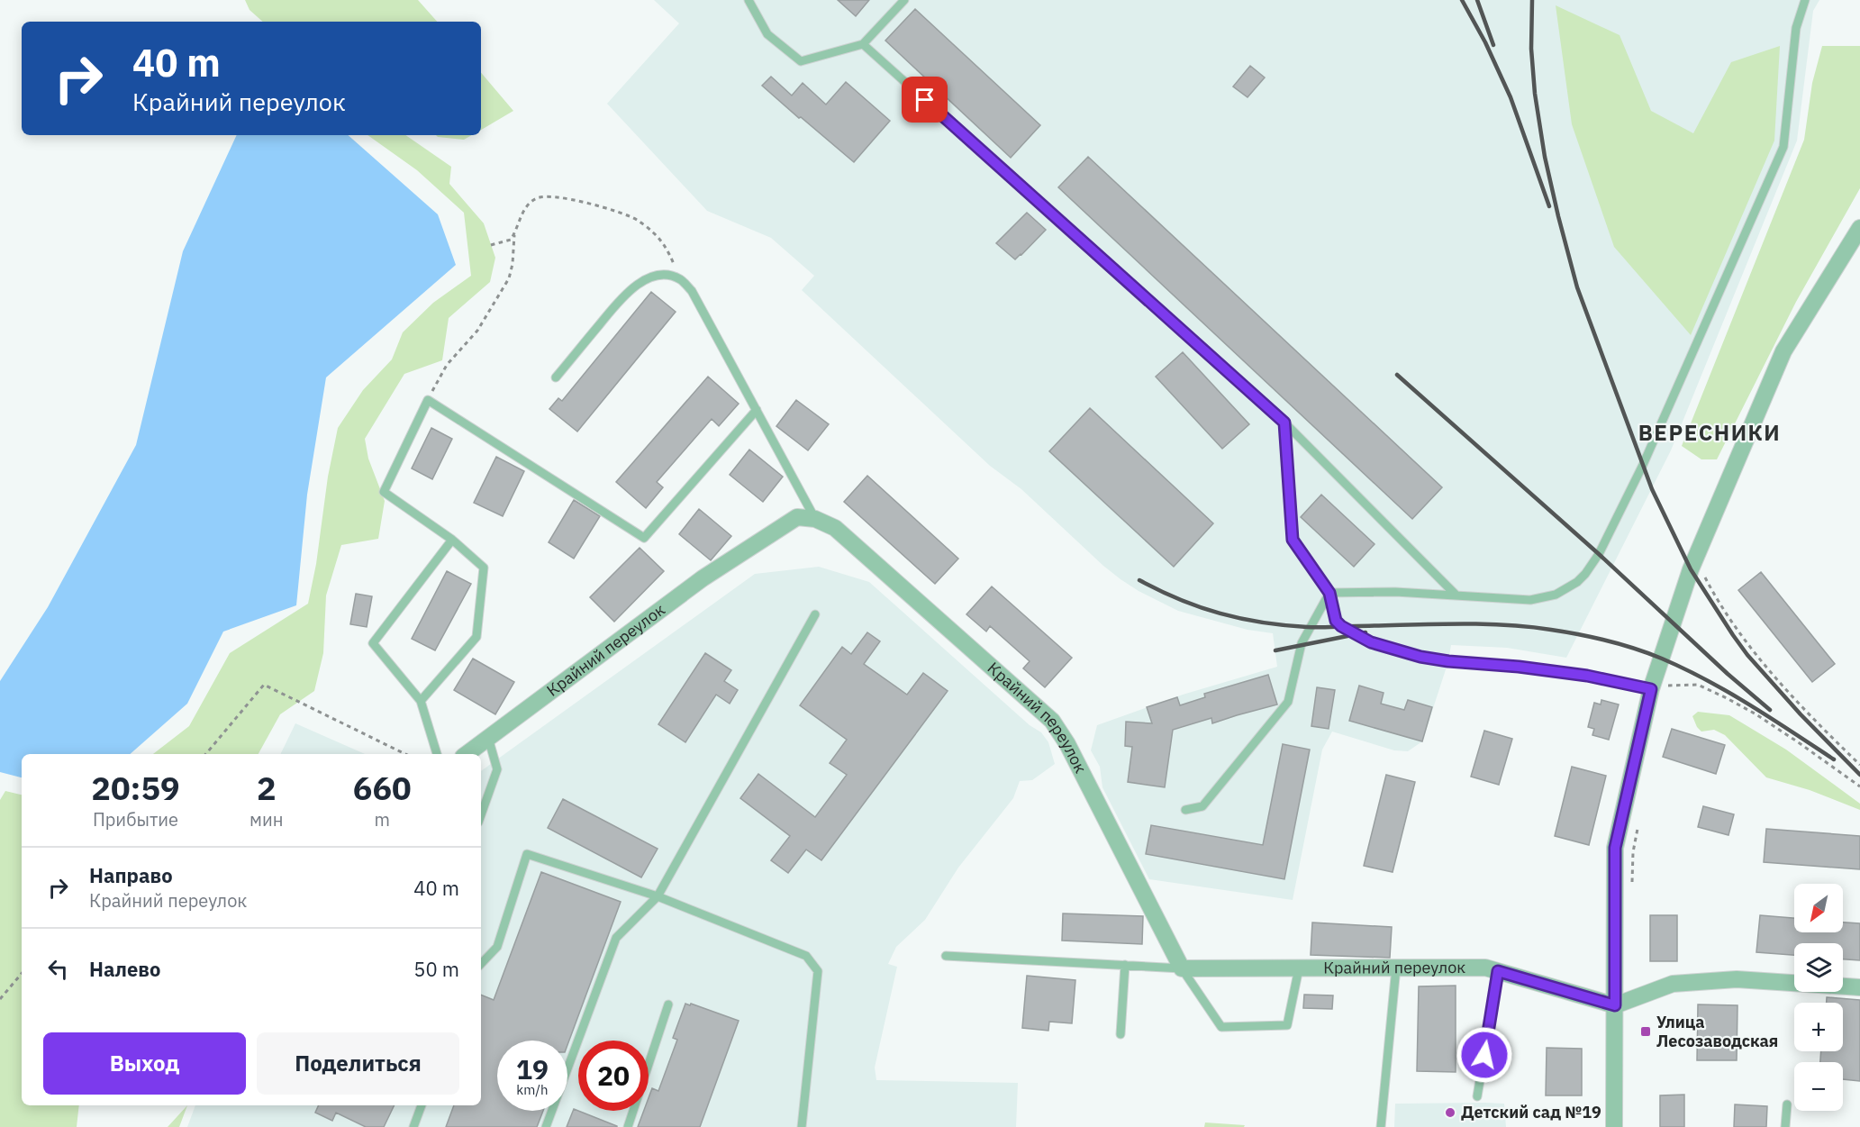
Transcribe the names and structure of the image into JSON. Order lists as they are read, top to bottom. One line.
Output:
{"streets":{"street":["Крайний переулок"]},"districts":["ВЕРЕСНИКИ"],"places":{"transit":["Улица Лесозаводская"],"other":["Детский сад №19"]},"north":"bottom left","page":{"turn":["40 m","Крайний переулок"],"eta":["20:59","Прибытие","2","мин","660","m"],"list":[{"name":"Направо","note":"Крайний переулок","value":"40 m"},{"name":"Налево","value":"50 m"}],"map_buttons":["+","−"],"buttons":["Выход","Поделиться"],"speed":"19 km/h","limit":"20"}}
